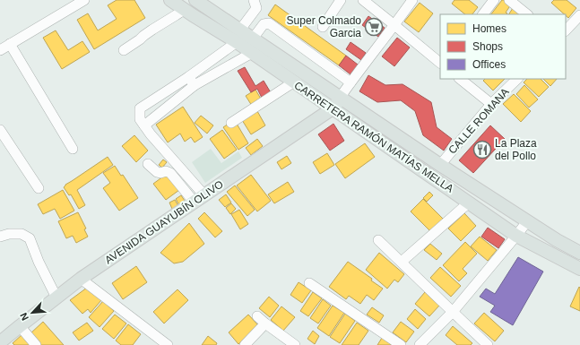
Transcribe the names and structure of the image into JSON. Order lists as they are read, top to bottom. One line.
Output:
{"streets":{"main road":["CARRETERA RAMÓN MATÍAS MELLA","AVENIDA GUAYUBÍN OLIVO"],"street":["CALLE ROMANA"]},"crossings":[["CALLE ROMANA","CARRETERA RAMÓN MATÍAS MELLA"],["CARRETERA RAMÓN MATÍAS MELLA","AVENIDA GUAYUBÍN OLIVO"]],"places":{"supermarket":["Super Colmado Garcia"],"restaurant":["La Plaza del Pollo"]},"legend":["Homes","Shops","Offices"],"north":"bottom left"}
